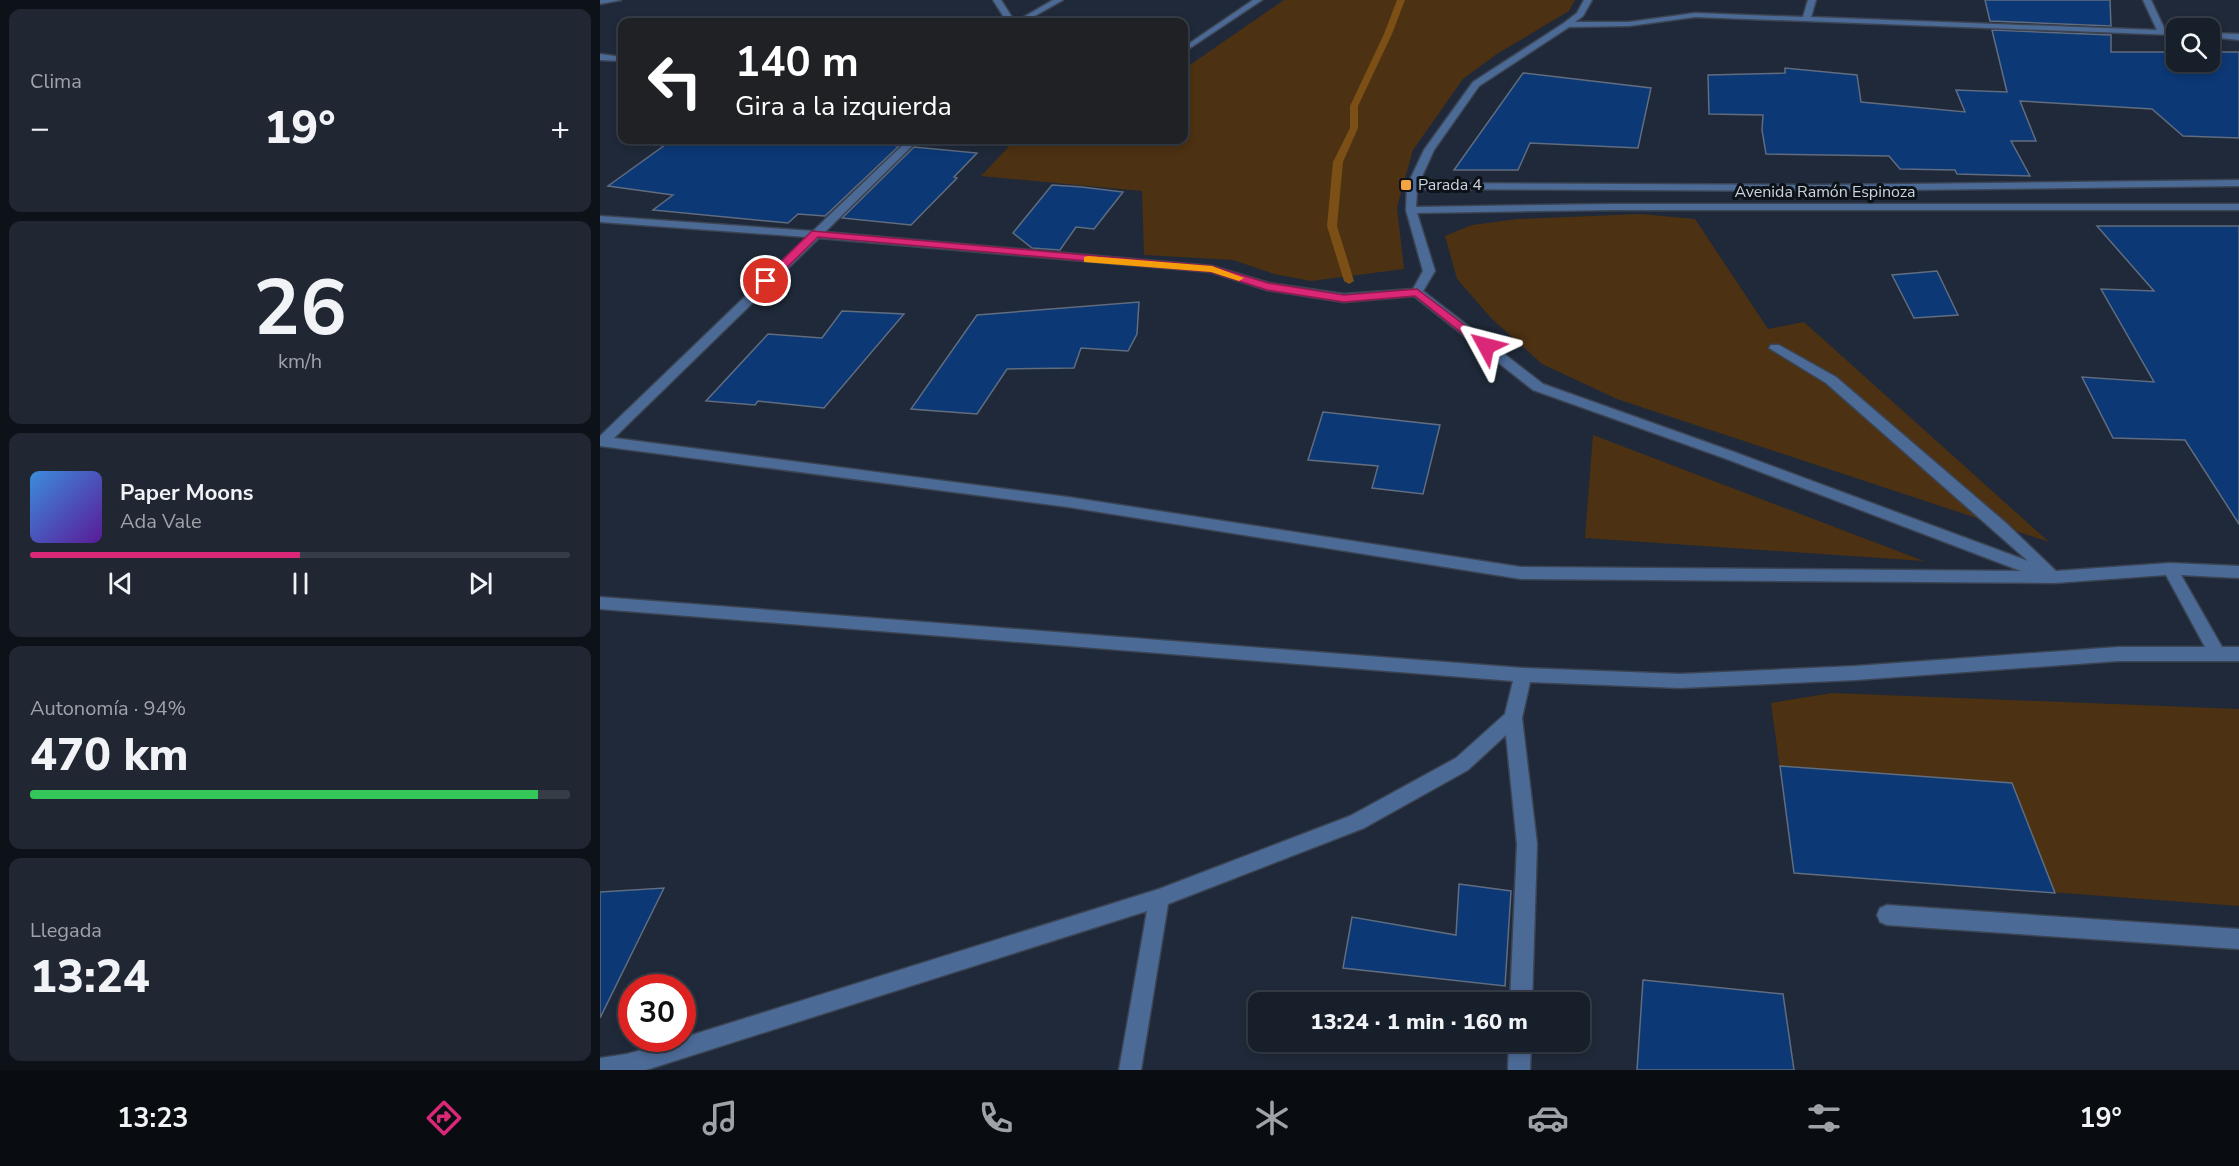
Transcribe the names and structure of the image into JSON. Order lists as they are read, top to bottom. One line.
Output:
{"streets":{"street":["Avenida Ramón Espinoza"]},"places":{"transit":["Parada 4"]},"page":{"tile":["Clima",["26","km/h"],["Autonomía · 94%","470 km"],["Llegada","13:24"]],"turn":["140 m","Gira a la izquierda"],"heat":["−","19°","+"],"song":["Paper Moons","Ada Vale"],"limit":"30","trip":"13:24 · 1 min · 160 m","tabs":["13:23","19°"]}}
